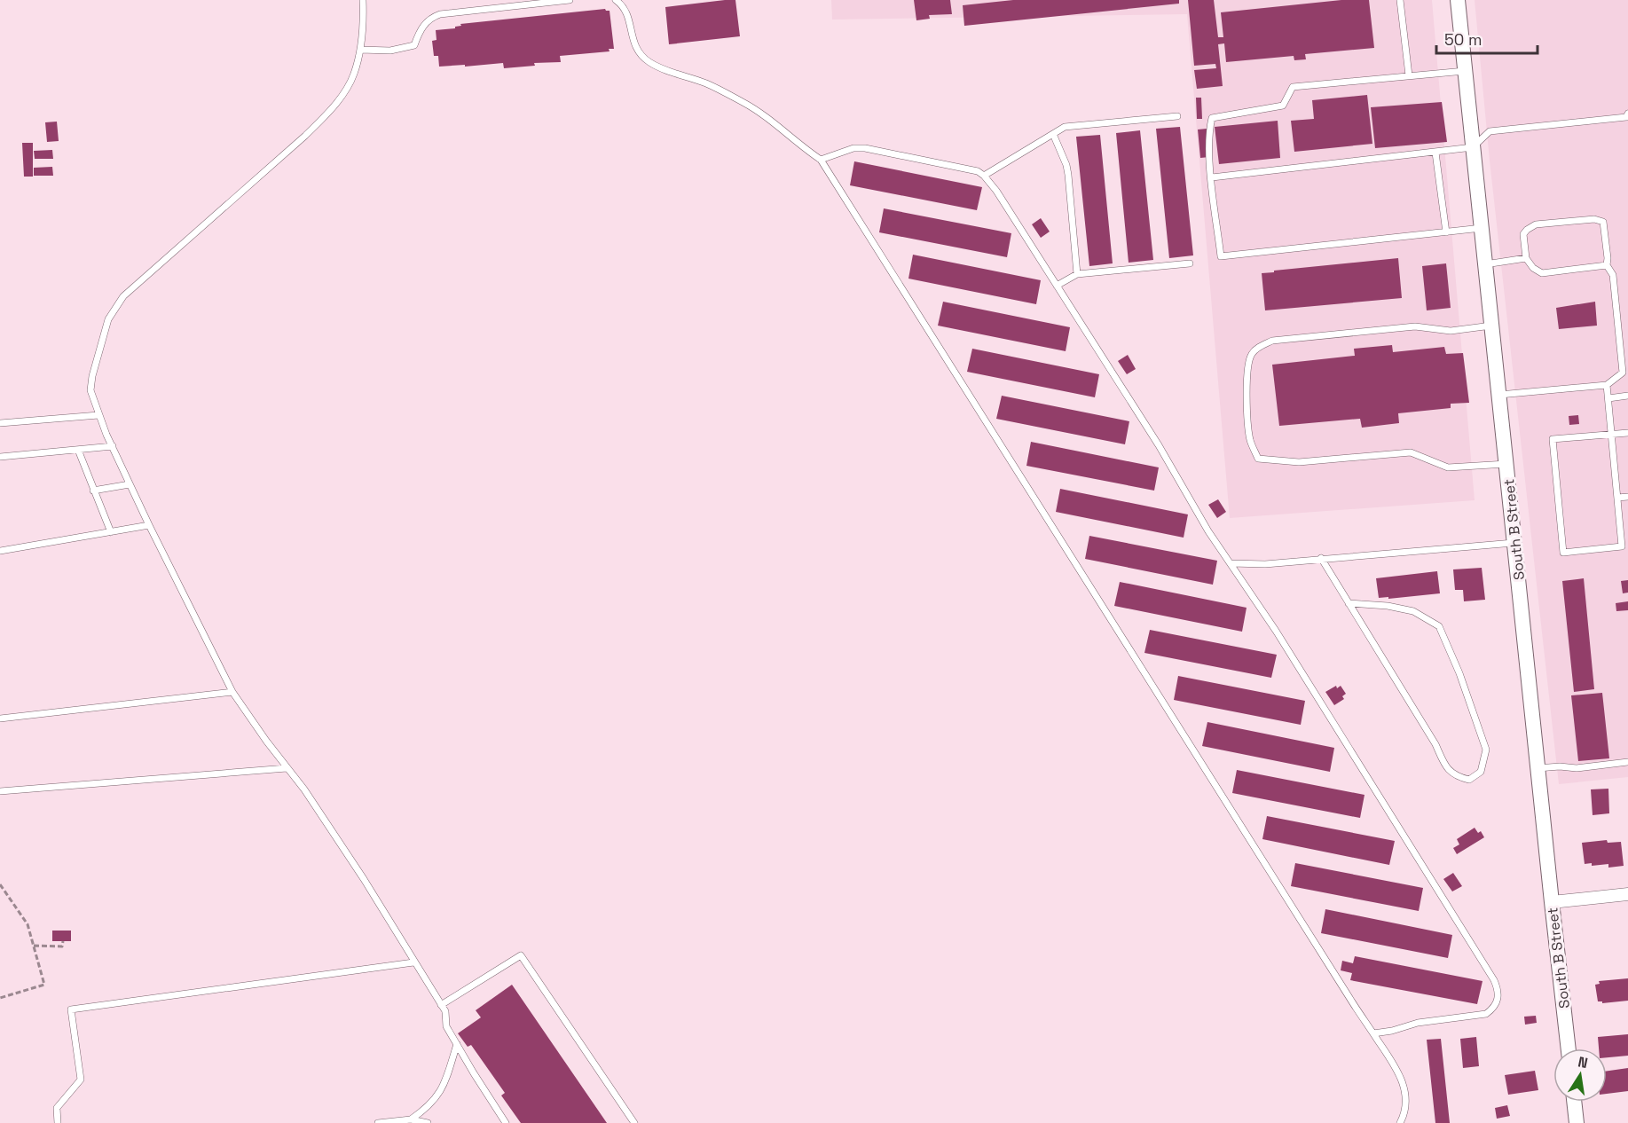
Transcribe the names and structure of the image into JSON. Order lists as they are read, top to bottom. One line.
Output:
{"streets":{"street":["South B Street"]},"scale_bar":"50 m","north":"top"}
